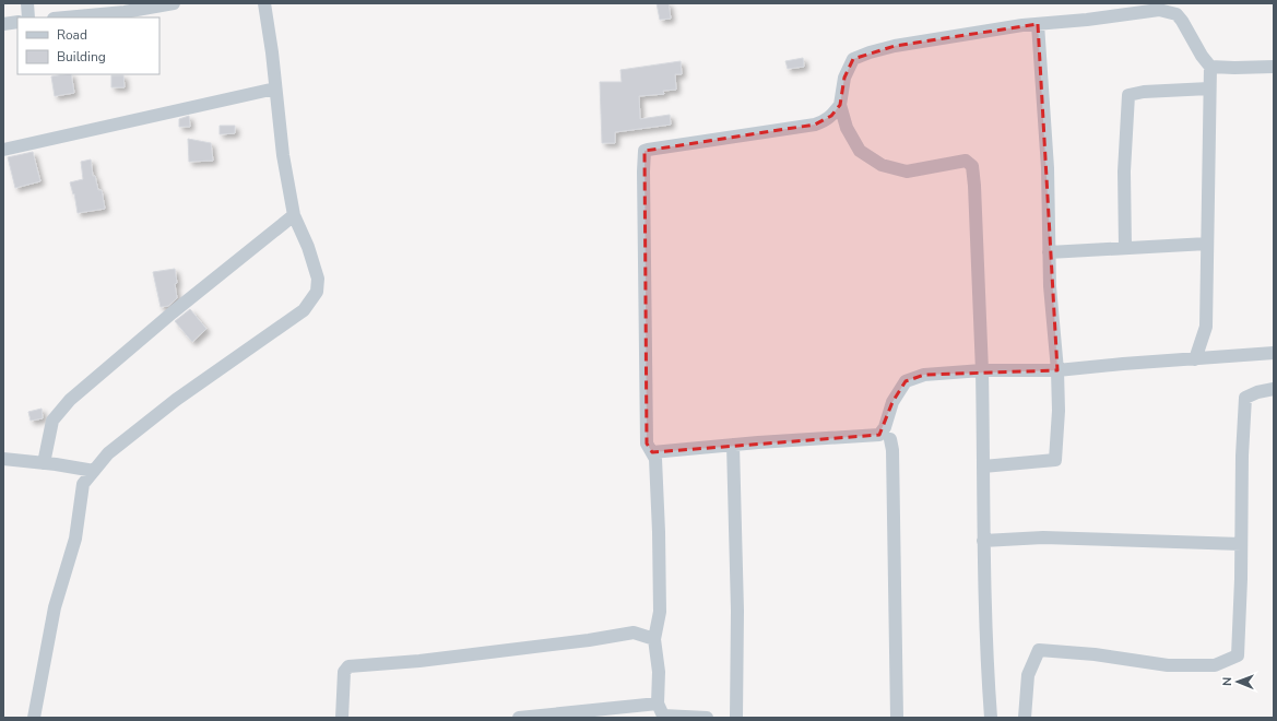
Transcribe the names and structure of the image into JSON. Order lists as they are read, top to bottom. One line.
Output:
{"legend":["Road","Building"],"north":"left"}
